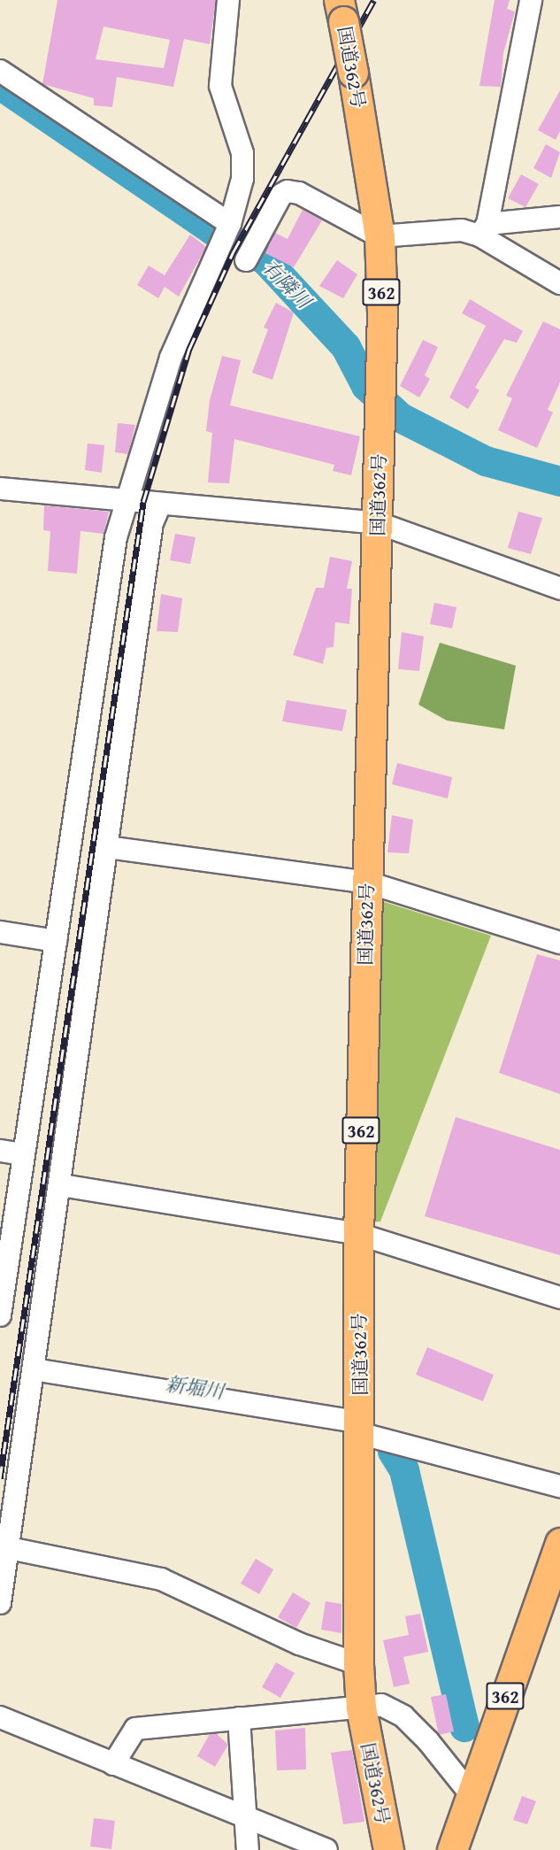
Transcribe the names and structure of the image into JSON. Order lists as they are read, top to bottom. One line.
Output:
{"streets":{"highway":["国道362号","362"]},"water":["有隣川","新堀川"]}
